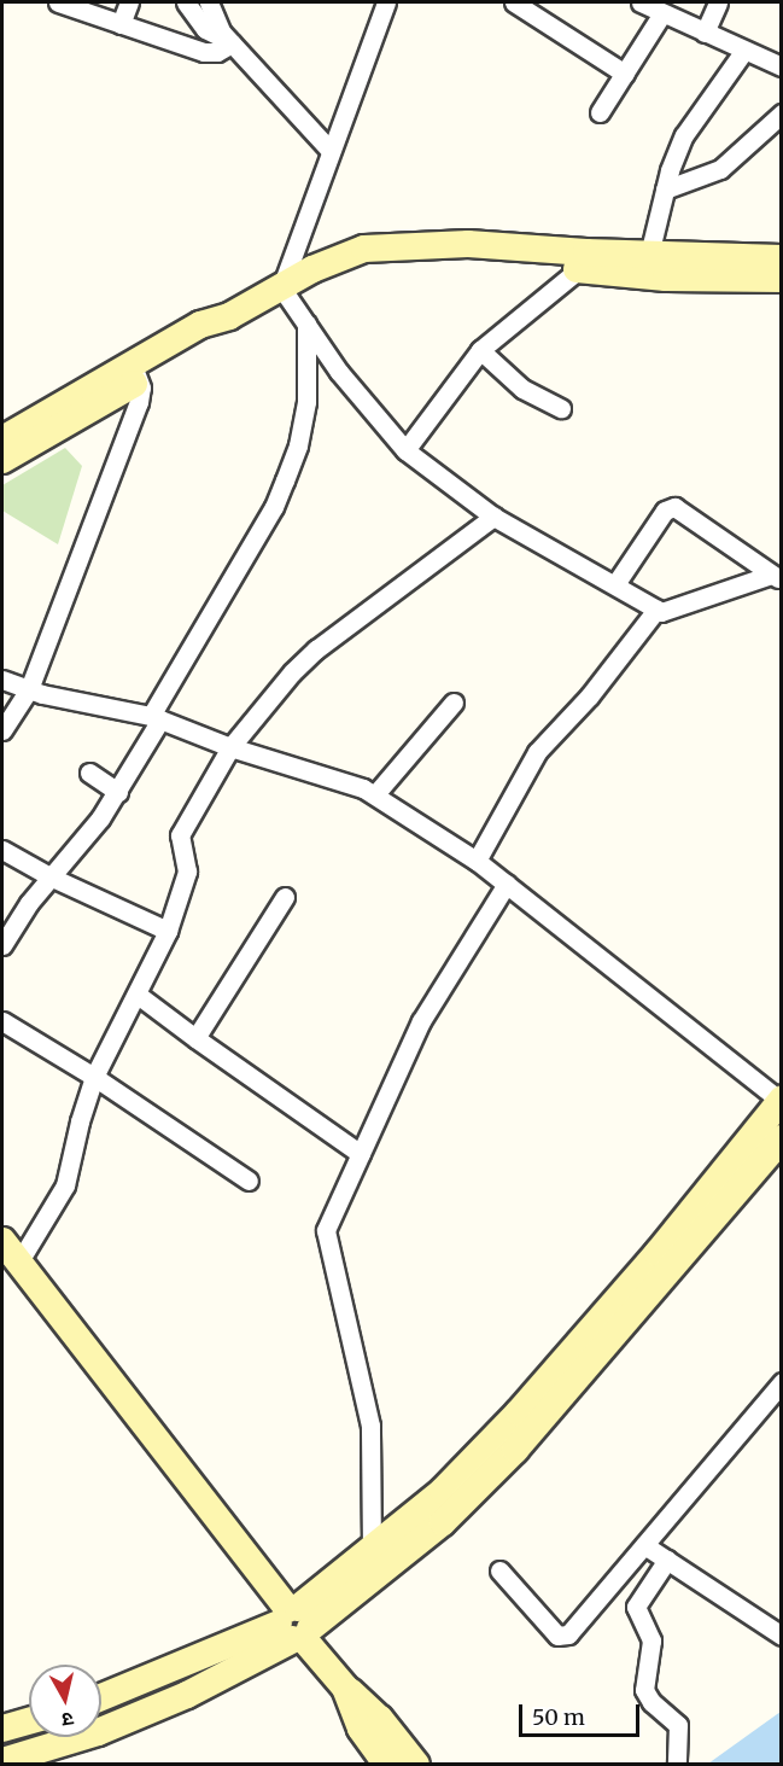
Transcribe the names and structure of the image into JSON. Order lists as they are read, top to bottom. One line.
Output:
{"scale_bar":"50 m","north":"bottom"}
